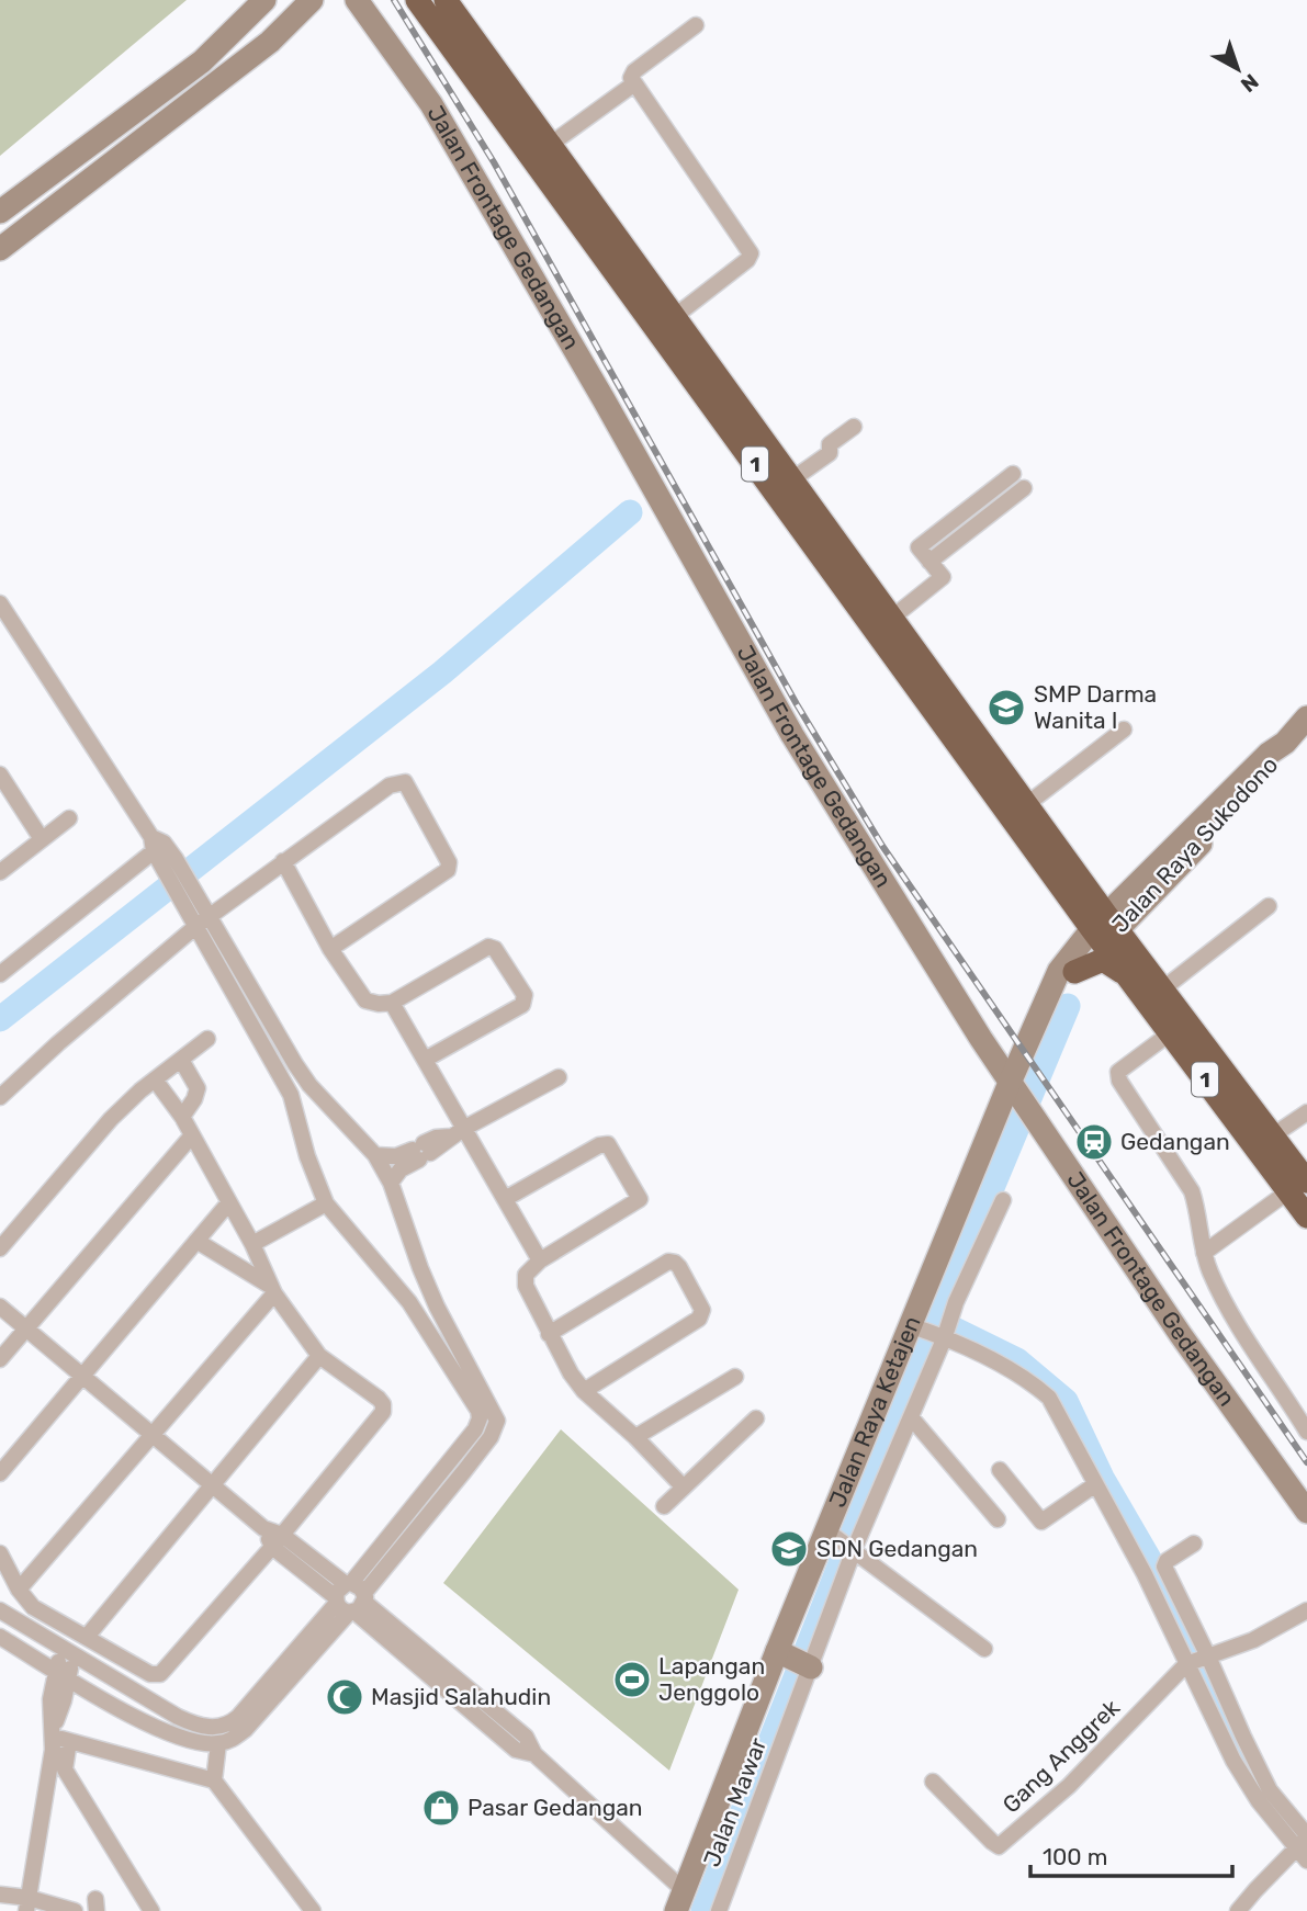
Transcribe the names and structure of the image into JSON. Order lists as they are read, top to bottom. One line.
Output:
{"streets":{"highway":["1"],"street":["Jalan Frontage Gedangan","Jalan Raya Sukodono","Jalan Raya Ketajen","Gang Anggrek","Jalan Mawar"]},"crossings":[["Jalan Frontage Gedangan","Jalan Raya Ketajen"],["1","Jalan Raya Sukodono"],["1","Jalan Raya Ketajen"],["Jalan Raya Sukodono","Jalan Raya Ketajen"]],"places":{"school or university":["SMP Darma Wanita I","SDN Gedangan"],"station":["Gedangan"],"sports":["Lapangan Jenggolo"],"mosque":["Masjid Salahudin"],"shop":["Pasar Gedangan"]},"scale_bar":"100 m","north":"bottom right"}
